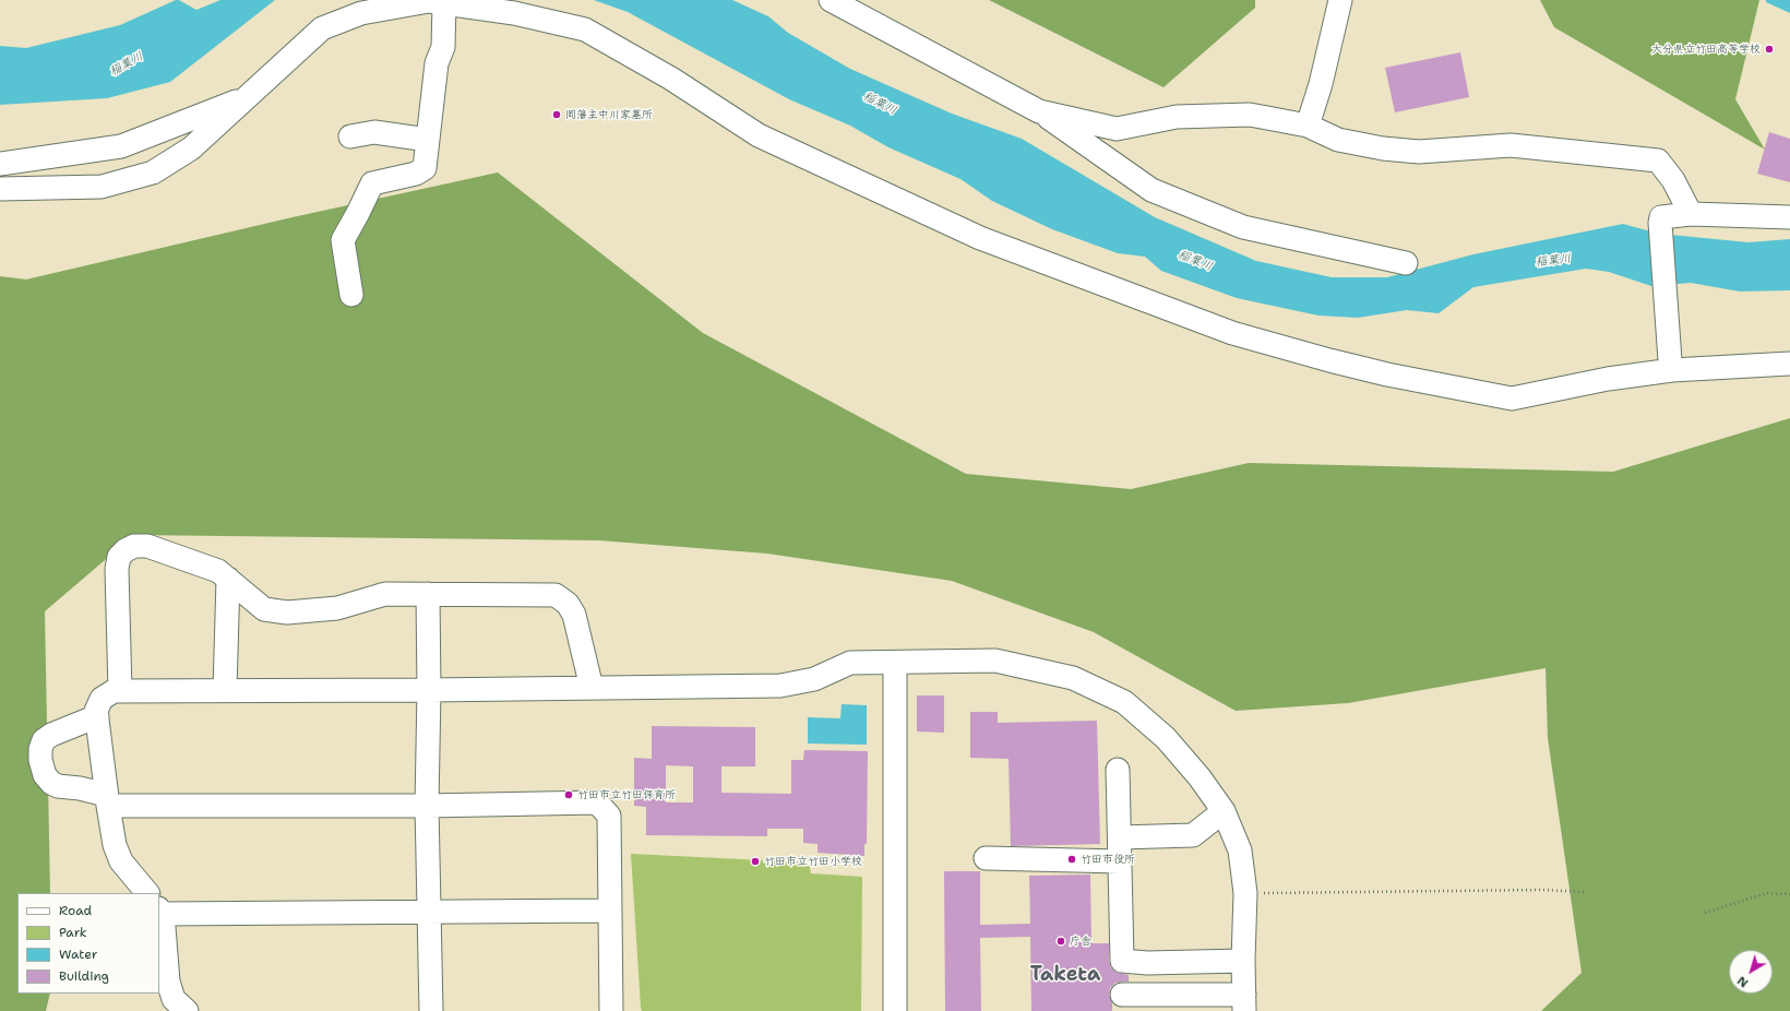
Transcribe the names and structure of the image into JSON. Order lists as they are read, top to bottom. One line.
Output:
{"districts":["Taketa"],"water":["稲葉川"],"places":["大分県立竹田高等学校","岡藩主中川家墓所","竹田市立竹田保育所","竹田市役所","竹田市立竹田小学校","庁舎"],"legend":["Road","Park","Water","Building"],"north":"bottom left"}
